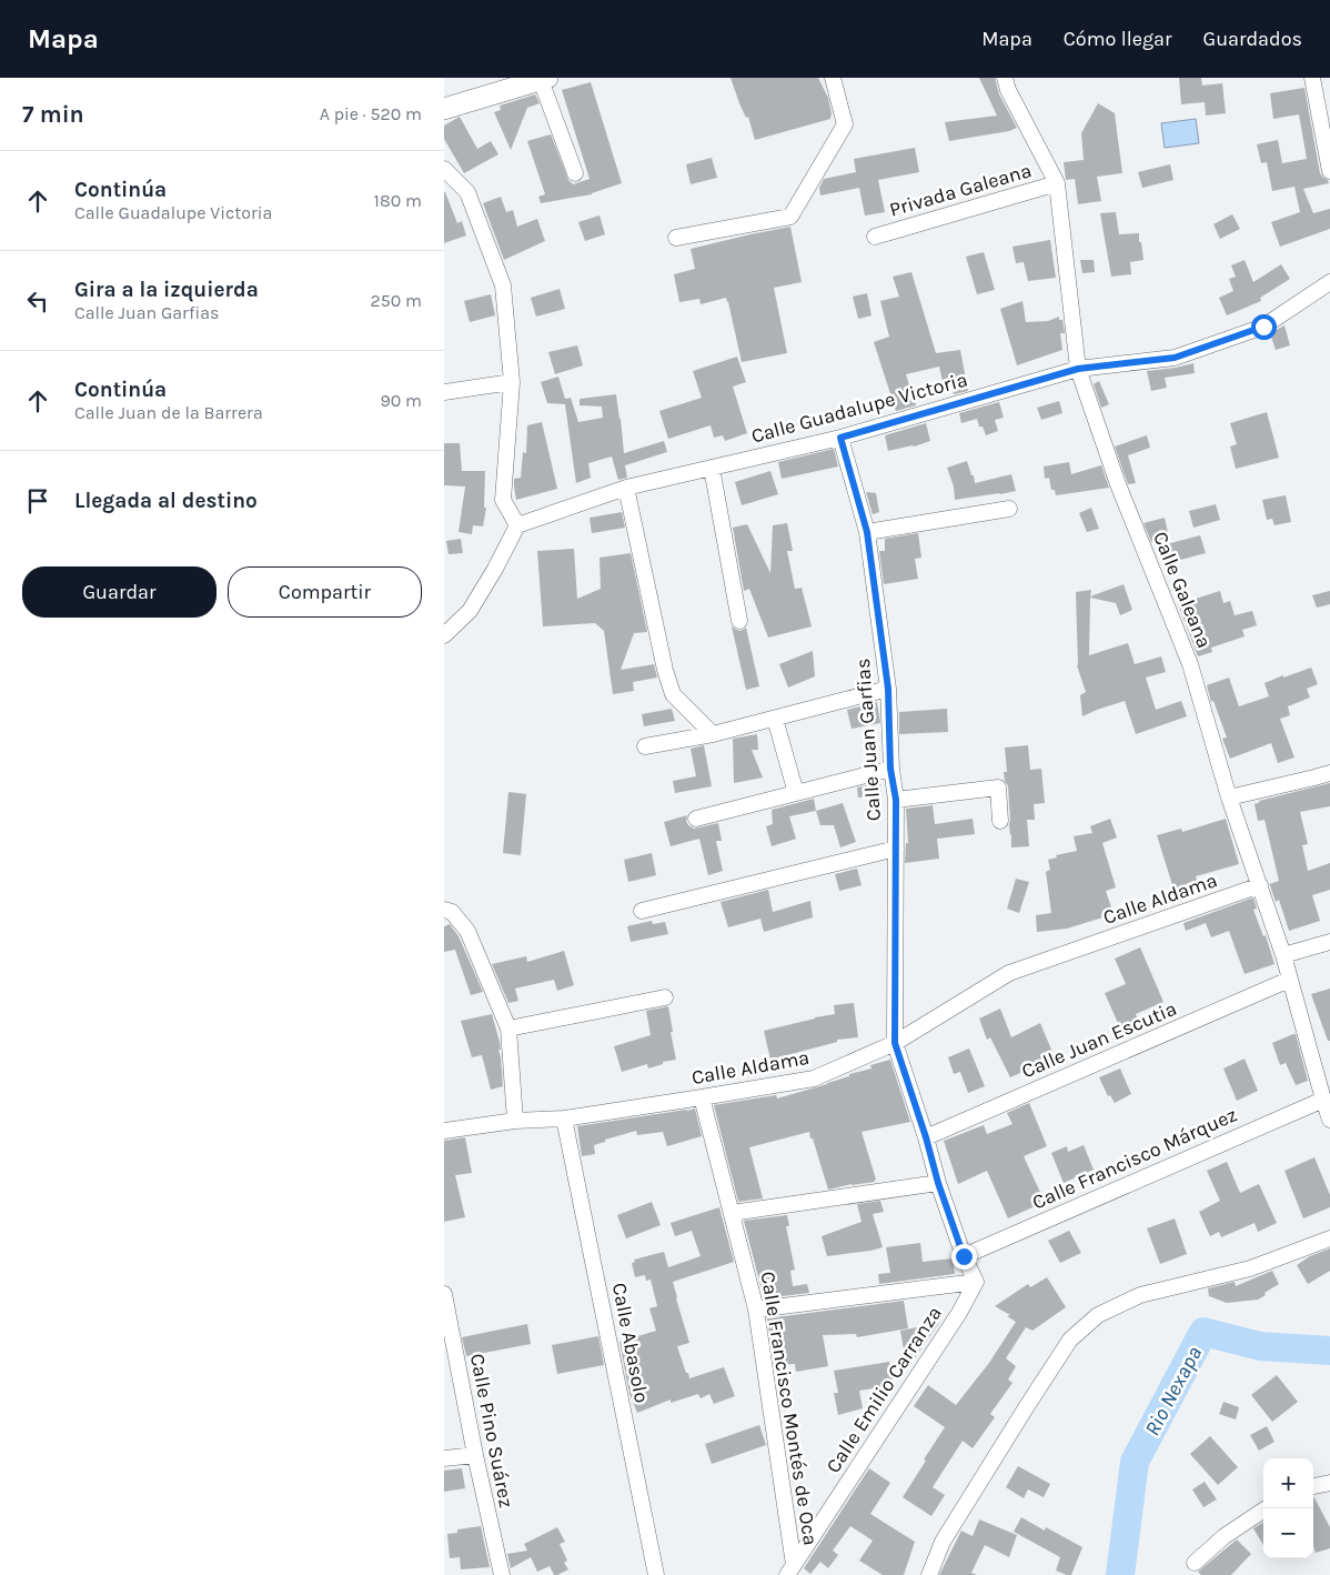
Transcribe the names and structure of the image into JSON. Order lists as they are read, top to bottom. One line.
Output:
{"streets":{"street":["Privada Galeana","Calle Guadalupe Victoria","Calle Galeana","Calle Juan Garfias","Calle Aldama","Calle Juan Escutia","Calle Francisco Márquez","Calle Abasolo","Calle Emilio Carranza","Calle Francisco Montés de Oca","Calle Pino Suárez"]},"crossings":[["Privada Galeana","Calle Galeana"],["Calle Guadalupe Victoria","Calle Galeana"],["Calle Guadalupe Victoria","Calle Juan Garfias"],["Calle Galeana","Calle Aldama"],["Calle Galeana","Calle Juan Escutia"],["Calle Galeana","Calle Francisco Márquez"],["Calle Juan Garfias","Calle Aldama"],["Calle Juan Garfias","Calle Juan Escutia"],["Calle Juan Garfias","Calle Francisco Márquez"],["Calle Juan Garfias","Calle Emilio Carranza"],["Calle Aldama","Calle Abasolo"],["Calle Aldama","Calle Francisco Montés de Oca"],["Calle Emilio Carranza","Calle Francisco Montés de Oca"]],"water":["Rio Nexapa"],"page":{"header":"Mapa","nav":["Mapa","Cómo llegar","Guardados"],"heading":["7 min","A pie · 520 m"],"list":[["Continúa","Calle Guadalupe Victoria","180 m"],["Gira a la izquierda","Calle Juan Garfias","250 m"],["Continúa","Calle Juan de la Barrera","90 m"],"Llegada al destino"],"buttons":["Guardar","Compartir"],"map_buttons":["+","−"]}}
